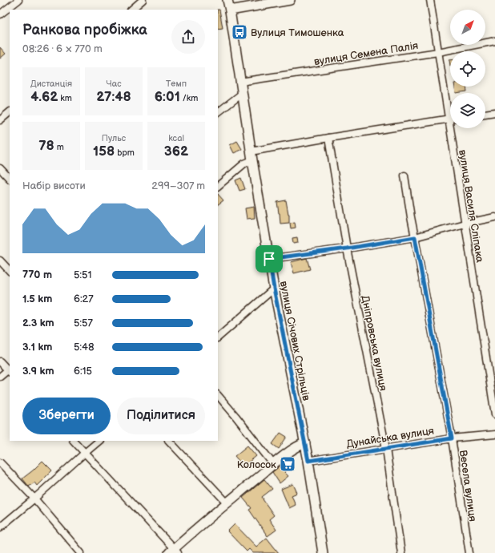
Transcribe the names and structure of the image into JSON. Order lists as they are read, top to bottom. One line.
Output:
{"streets":{"main road":["вулиця Січових Стрільців"],"street":["вулиця Семена Палія","вулиця Василя Сліпака","Дніпровська вулиця","Дунайська вулиця","Весела вулиця"]},"crossings":[["вулиця Семена Палія","вулиця Василя Сліпака"],["вулиця Семена Палія","вулиця Січових Стрільців"],["вулиця Січових Стрільців","Дунайська вулиця"],["Дніпровська вулиця","Дунайська вулиця"],["Дунайська вулиця","Весела вулиця"]],"places":{"bus stop":["Вулиця Тимошенка"],"supermarket":["Колосок"]},"north":"top right","page":{"heading":["Ранкова пробіжка","08:26 · 6 × 770 m"],"stats":[["Дистанція","4.62 km"],["Час","27:48"],["Темп","6:01 /km"],["78 m"],["Пульс","158 bpm"],["kcal","362"]],"chart":["Набір висоти","299–307 m"],"list":[{"name":"770 m","note":"5:51"},{"name":"1.5 km","note":"6:27"},{"name":"2.3 km","note":"5:57"},{"name":"3.1 km","note":"5:48"},{"name":"3.9 km","note":"6:15"}],"buttons":["Зберегти","Поділитися"]}}
